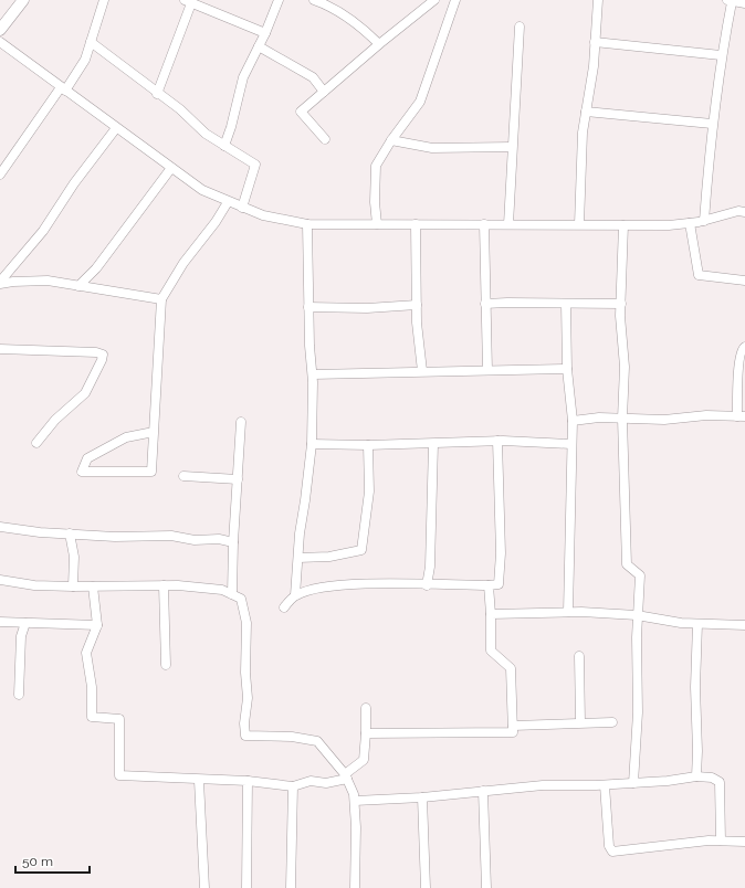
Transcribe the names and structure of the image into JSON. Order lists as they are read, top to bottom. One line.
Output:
{"scale_bar":"50 m"}
